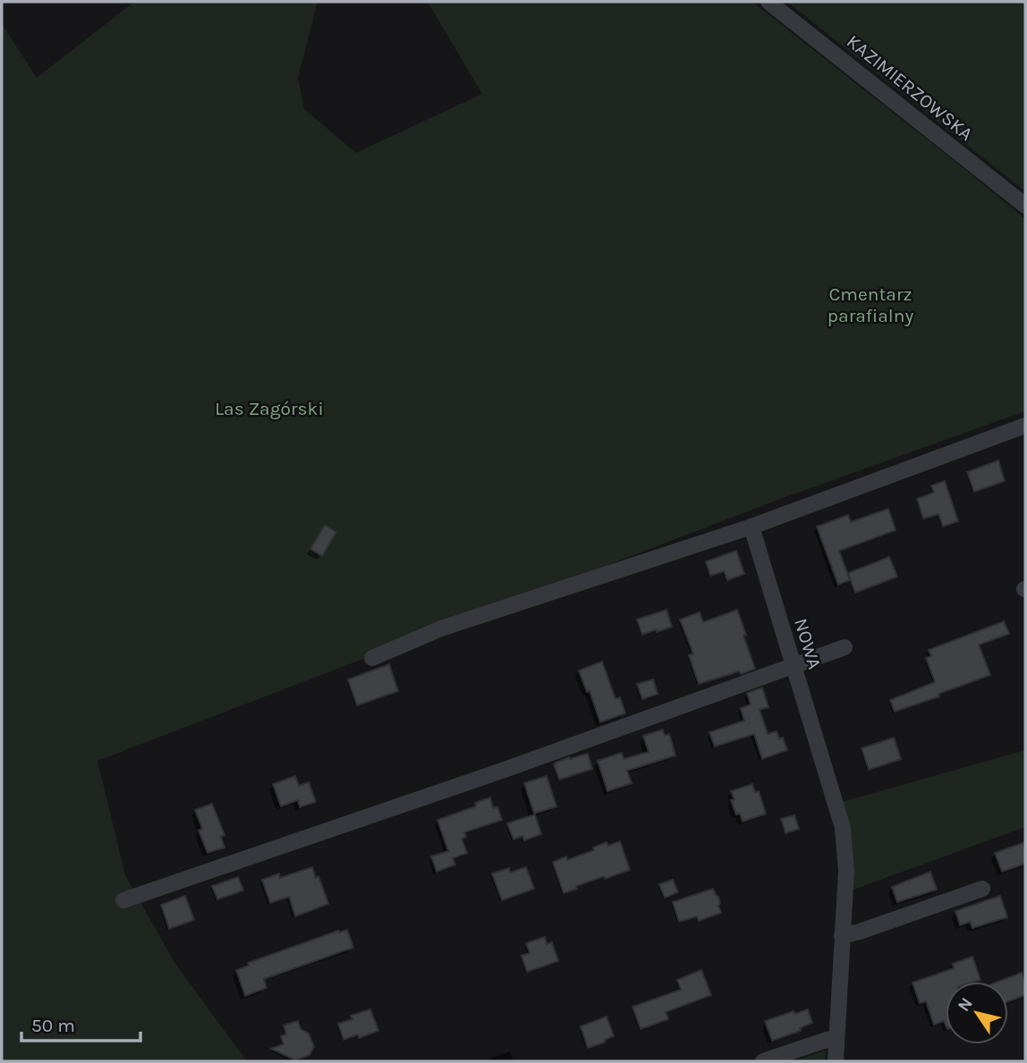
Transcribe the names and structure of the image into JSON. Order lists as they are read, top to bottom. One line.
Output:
{"streets":{"street":["KAZIMIERZOWSKA","NOWA"]},"parks":["Cmentarz parafialny","Las Zagórski"],"scale_bar":"50 m","north":"top left"}
